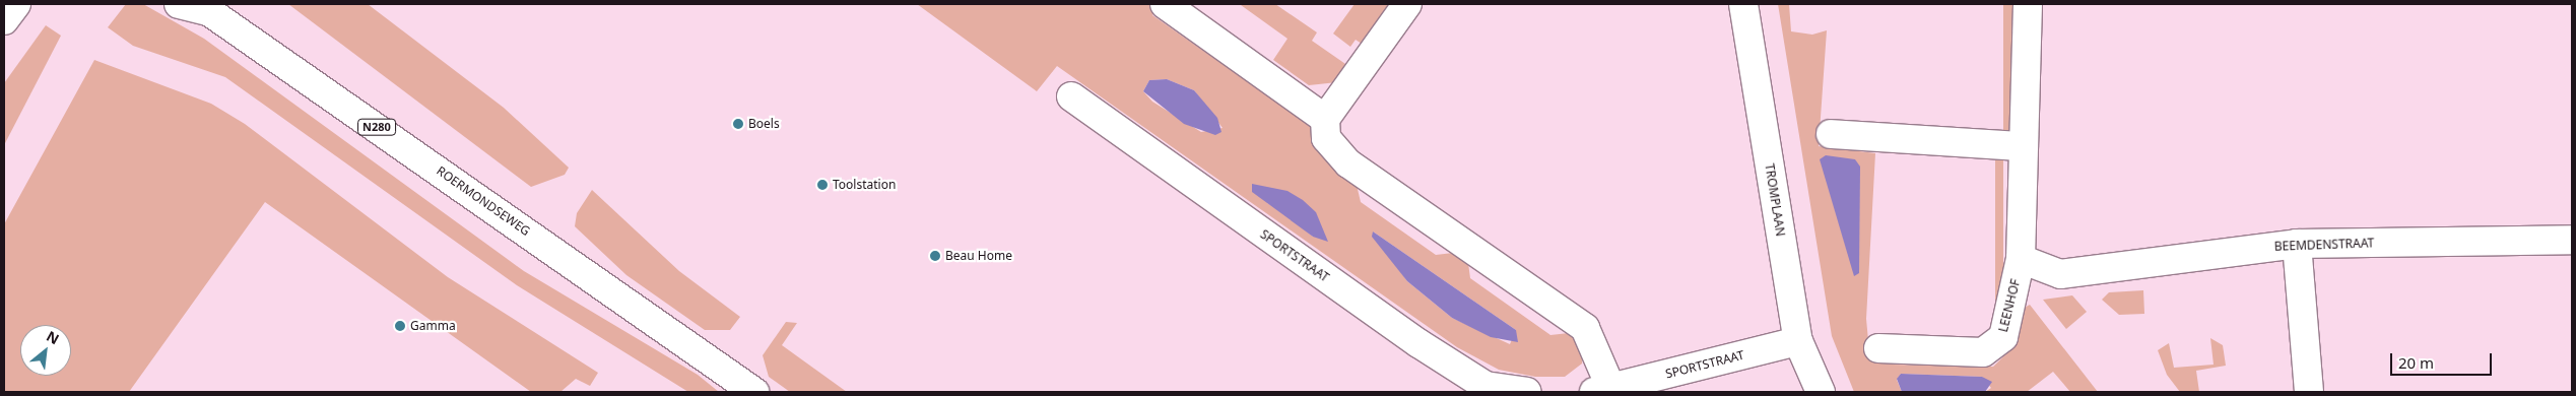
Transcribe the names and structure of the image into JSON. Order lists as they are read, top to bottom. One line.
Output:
{"streets":{"street":["N280","TROMPLAAN","ROERMONDSEWEG","BEEMDENSTRAAT","SPORTSTRAAT","LEENHOF"]},"crossings":[["TROMPLAAN","SPORTSTRAAT"],["BEEMDENSTRAAT","LEENHOF"]],"places":["Boels","Toolstation","Beau Home","Gamma"],"scale_bar":"20 m","north":"top right"}
